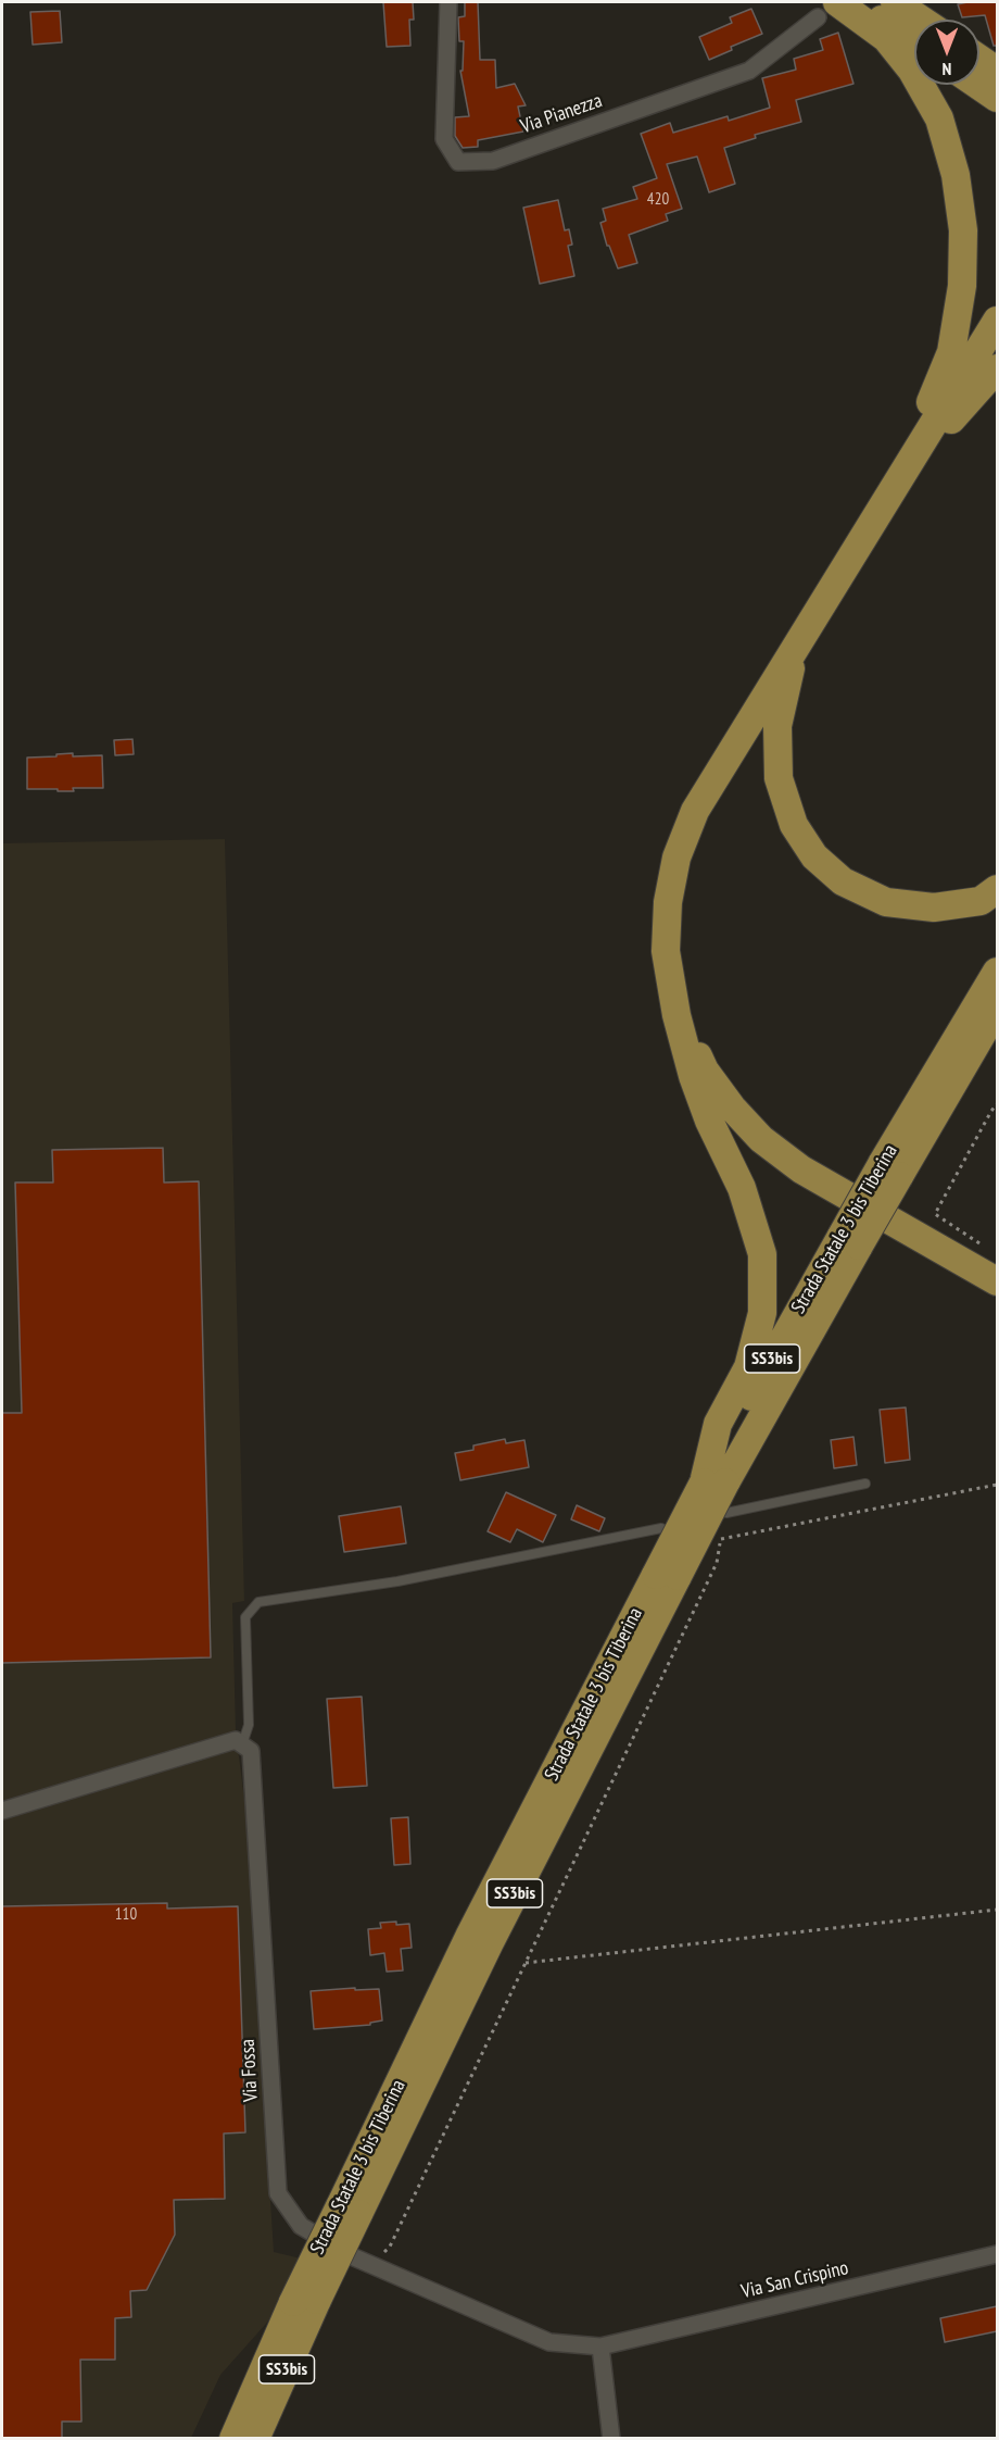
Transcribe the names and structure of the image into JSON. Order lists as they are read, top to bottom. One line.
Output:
{"streets":{"highway":["Strada Statale 3 bis Tiberina","SS3bis"],"street":["Via Pianezza","Via Fossa","Via San Crispino"]},"crossings":[["Via Fossa","Via San Crispino"]],"house_numbers":["420","110"],"north":"bottom"}
